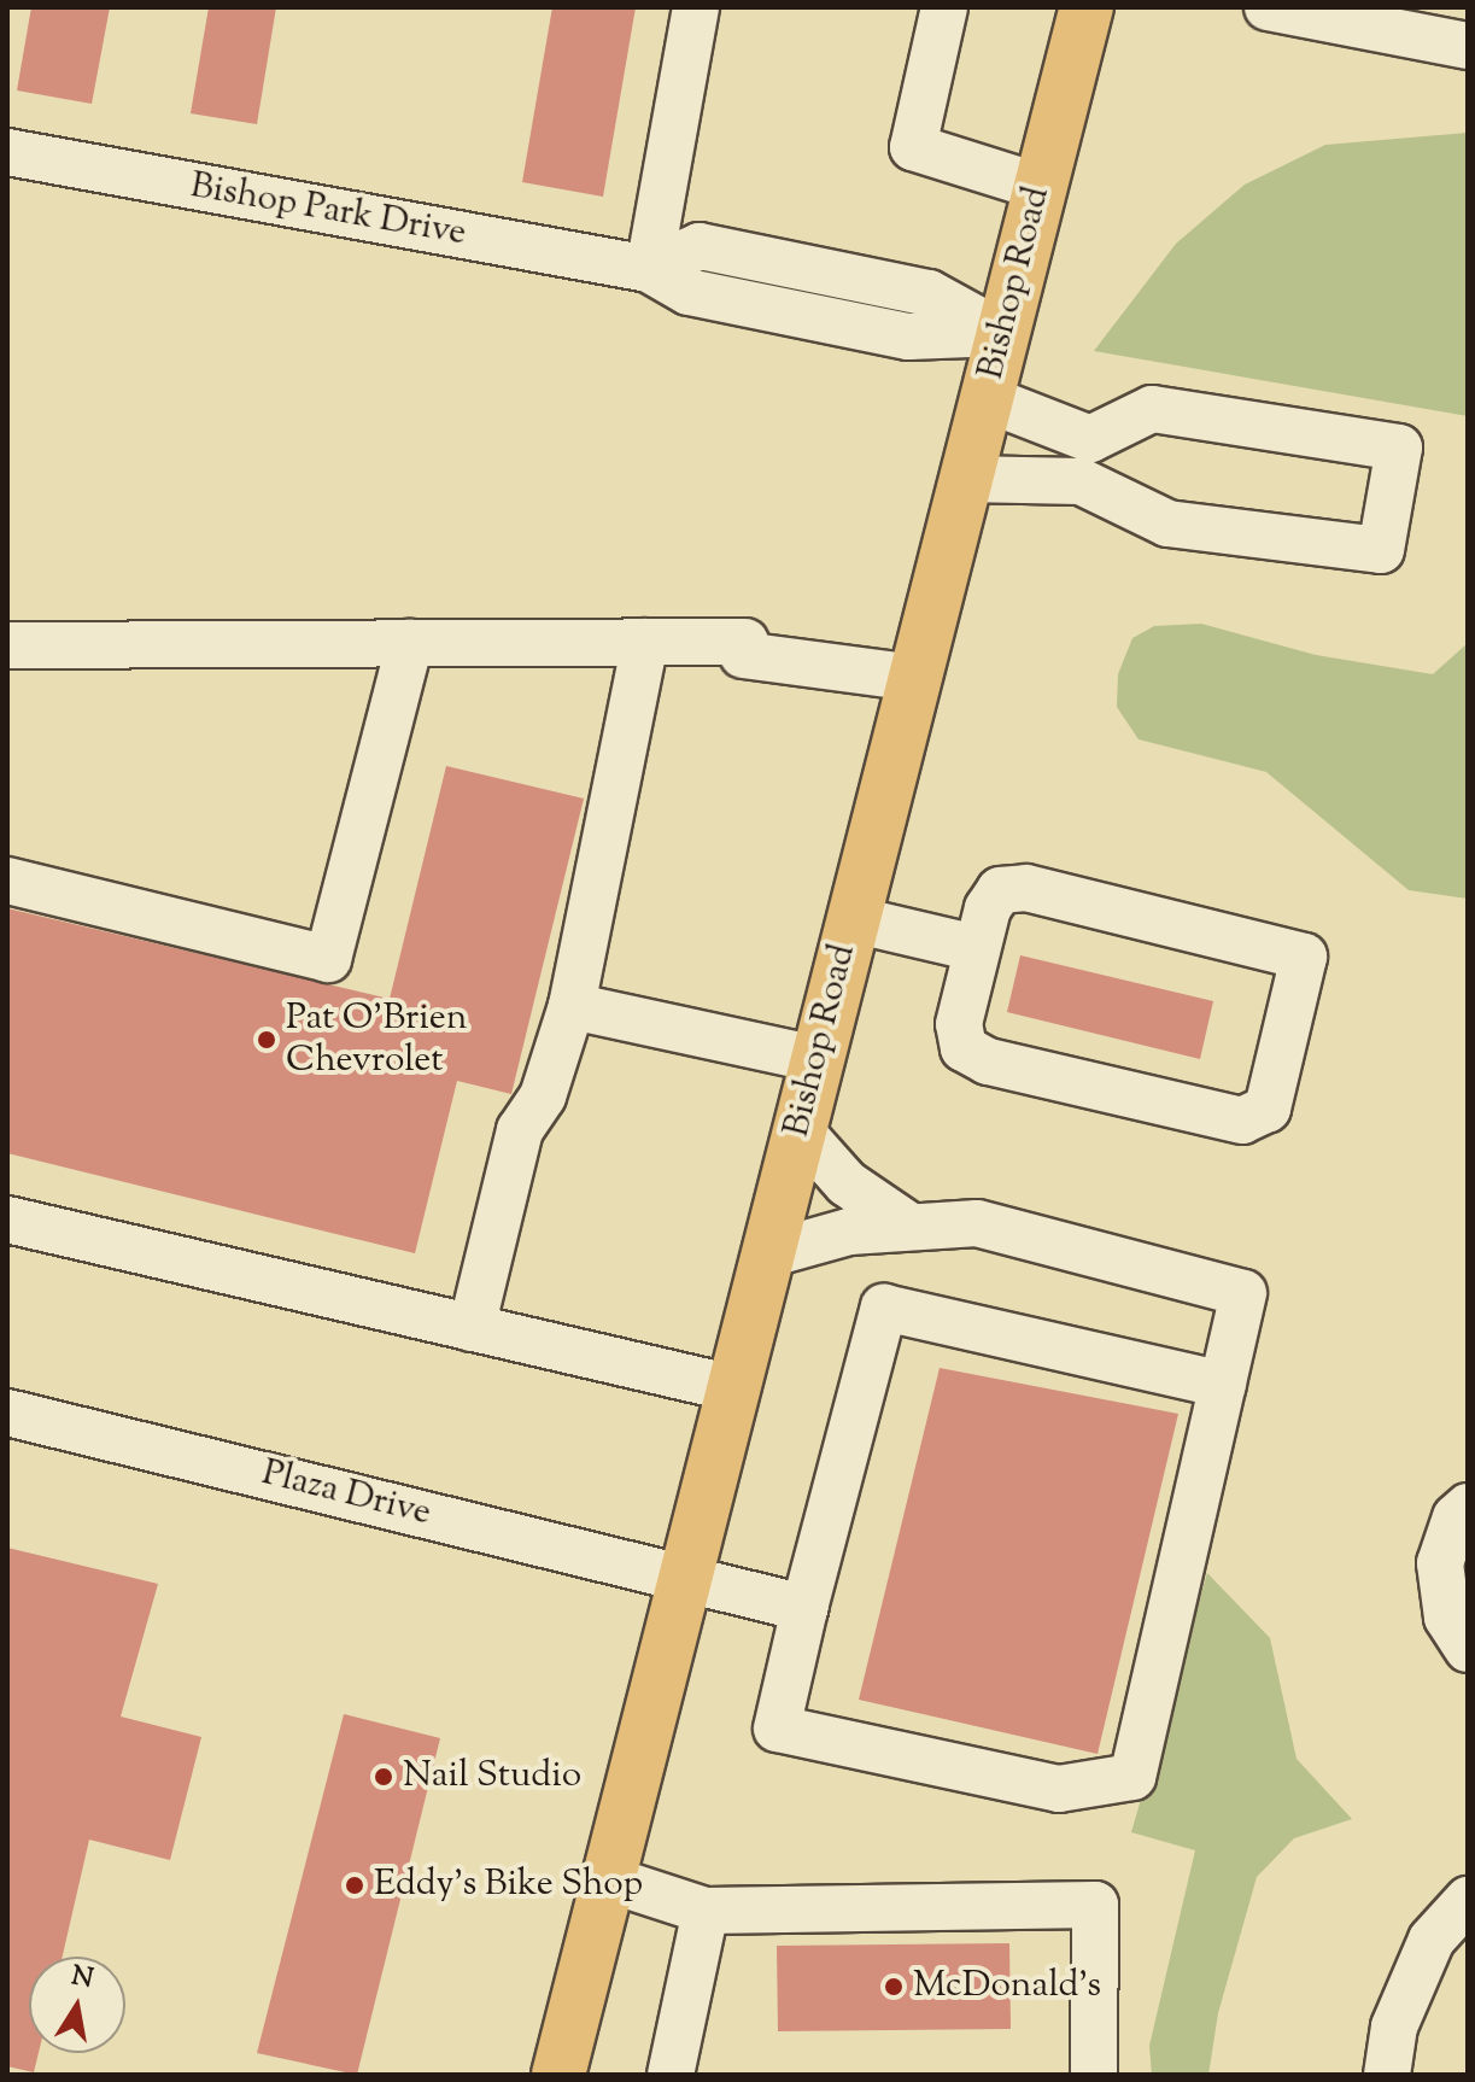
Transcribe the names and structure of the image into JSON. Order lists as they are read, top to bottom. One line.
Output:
{"streets":{"main road":["Bishop Road"],"street":["Bishop Park Drive","Plaza Drive"]},"crossings":[["Bishop Road","Plaza Drive"]],"places":["Pat O'Brien Chevrolet","Nail Studio","Eddy's Bike Shop","McDonald's"],"north":"top"}
